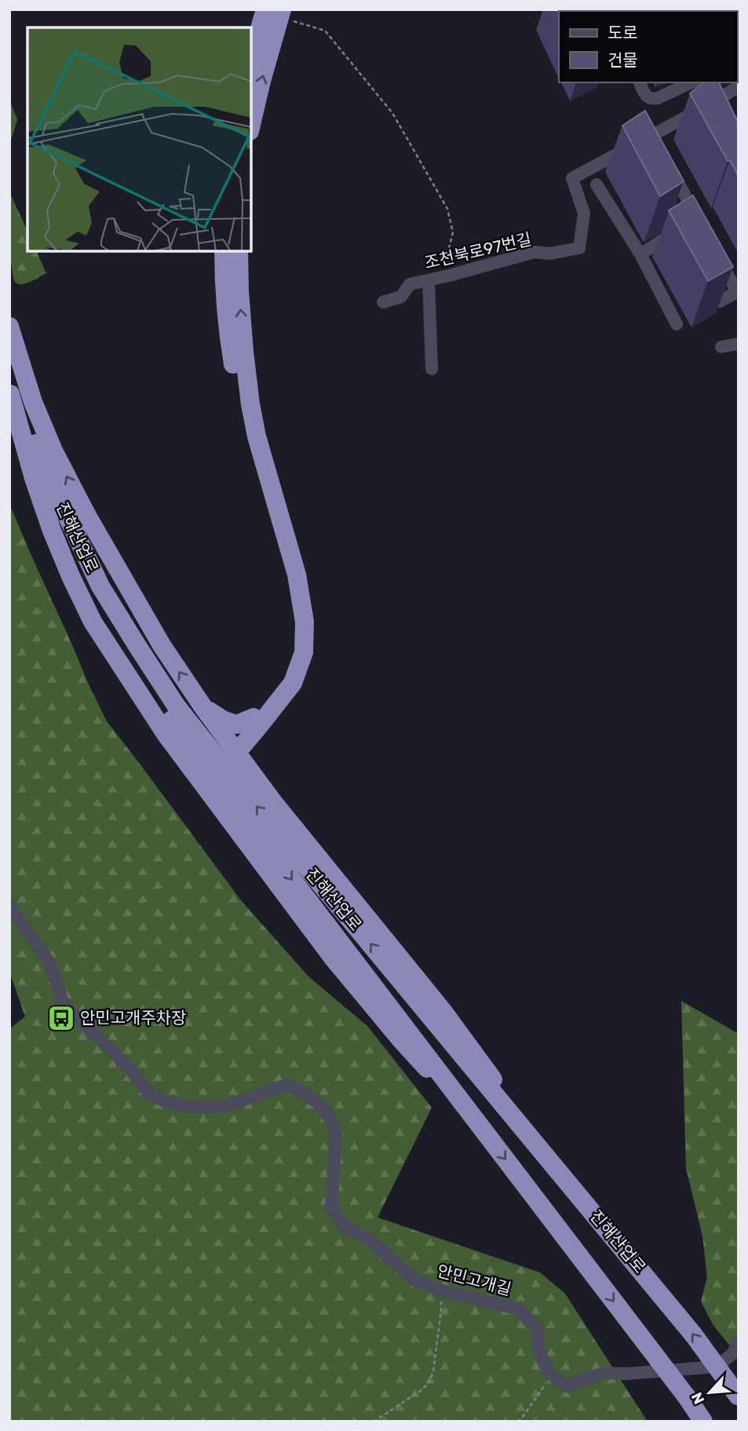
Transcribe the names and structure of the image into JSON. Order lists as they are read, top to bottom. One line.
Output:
{"streets":{"highway":["진해산업로"],"street":["조천북로97번길","안민고개길"]},"places":{"bus stop":["안민고개주차장"]},"legend":["도로","건물"],"north":"bottom left"}
